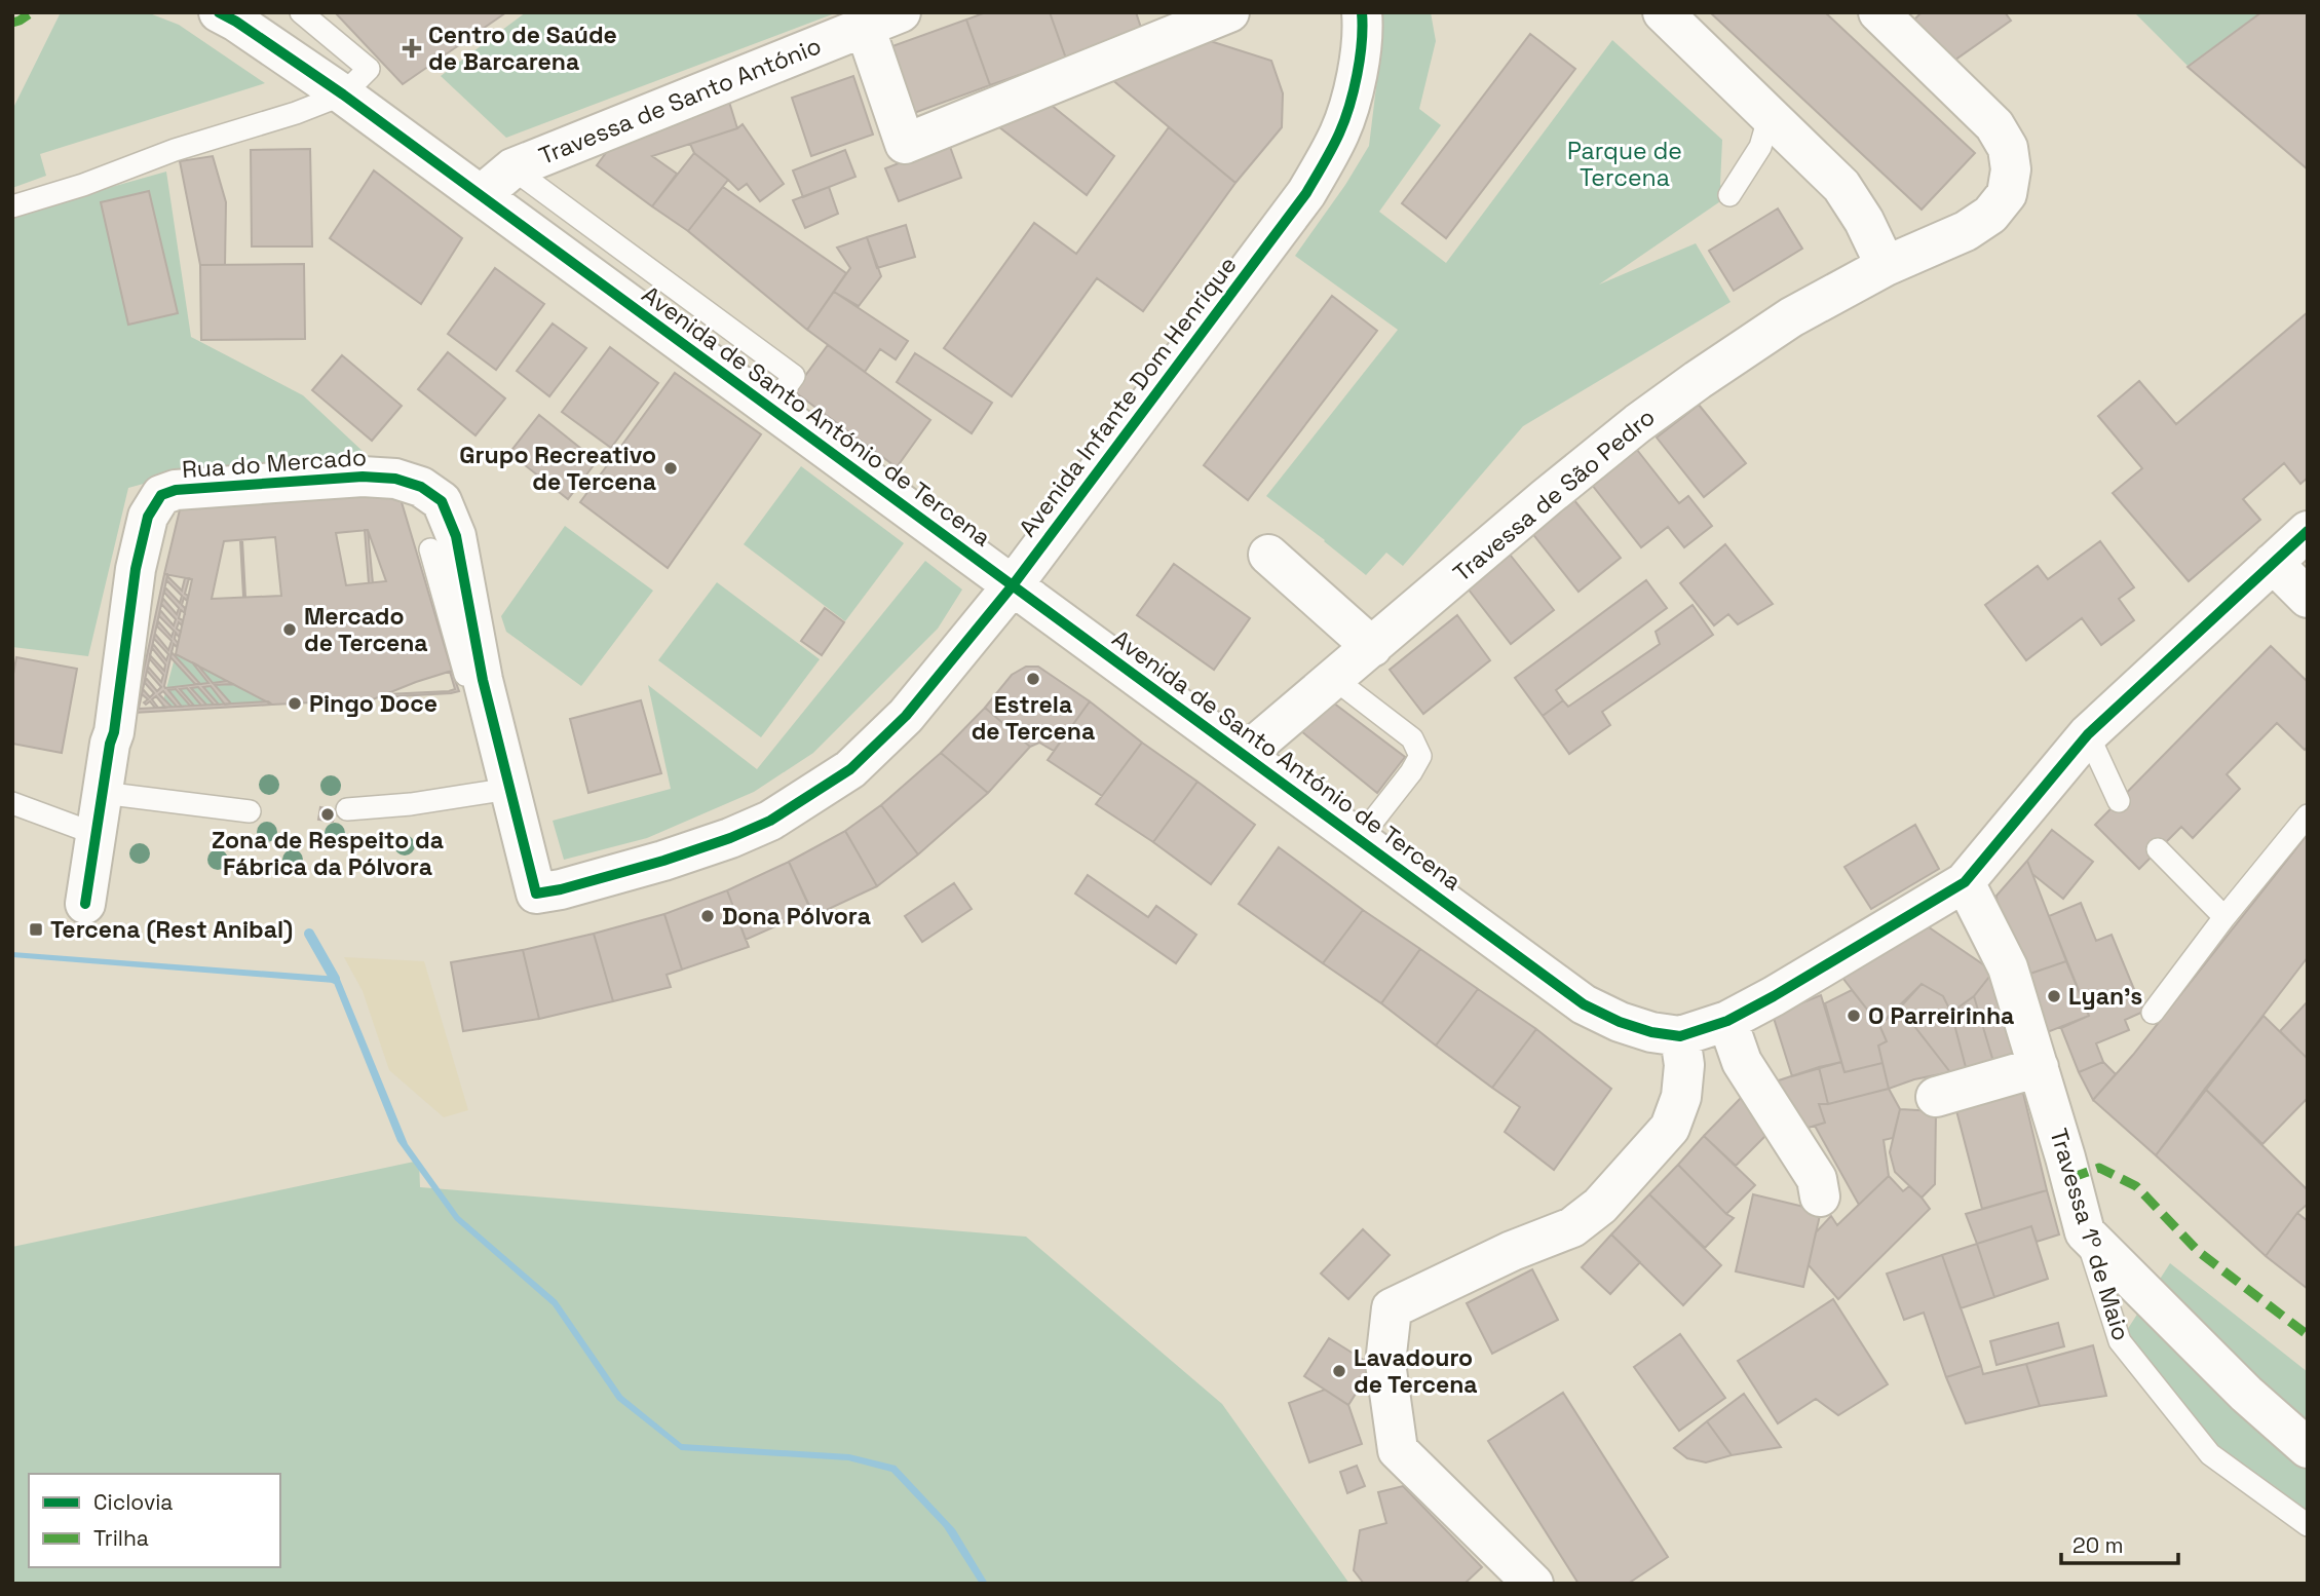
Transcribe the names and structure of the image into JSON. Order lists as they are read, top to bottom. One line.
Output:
{"streets":{"street":["Travessa de Santo António","Avenida Infante Dom Henrique","Avenida de Santo António de Tercena","Rua do Mercado","Travessa de São Pedro","Travessa 1º de Maio"]},"crossings":[["Travessa de Santo António","Avenida de Santo António de Tercena"],["Avenida Infante Dom Henrique","Avenida de Santo António de Tercena"],["Avenida Infante Dom Henrique","Rua do Mercado"],["Avenida de Santo António de Tercena","Travessa de São Pedro"],["Avenida de Santo António de Tercena","Travessa 1º de Maio"]],"parks":["Parque de Tercena"],"places":{"health":["Centro de Saúde de Barcarena"],"other":["Grupo Recreativo de Tercena","Mercado de Tercena","Estrela de Tercena","Pingo Doce","Zona de Respeito da Fábrica da Pólvora","Dona Pólvora","Lyan's","O Parreirinha","Lavadouro de Tercena"],"transit":["Tercena (Rest Anibal)"]},"legend":["Ciclovia","Trilha"],"scale_bar":"20 m"}
